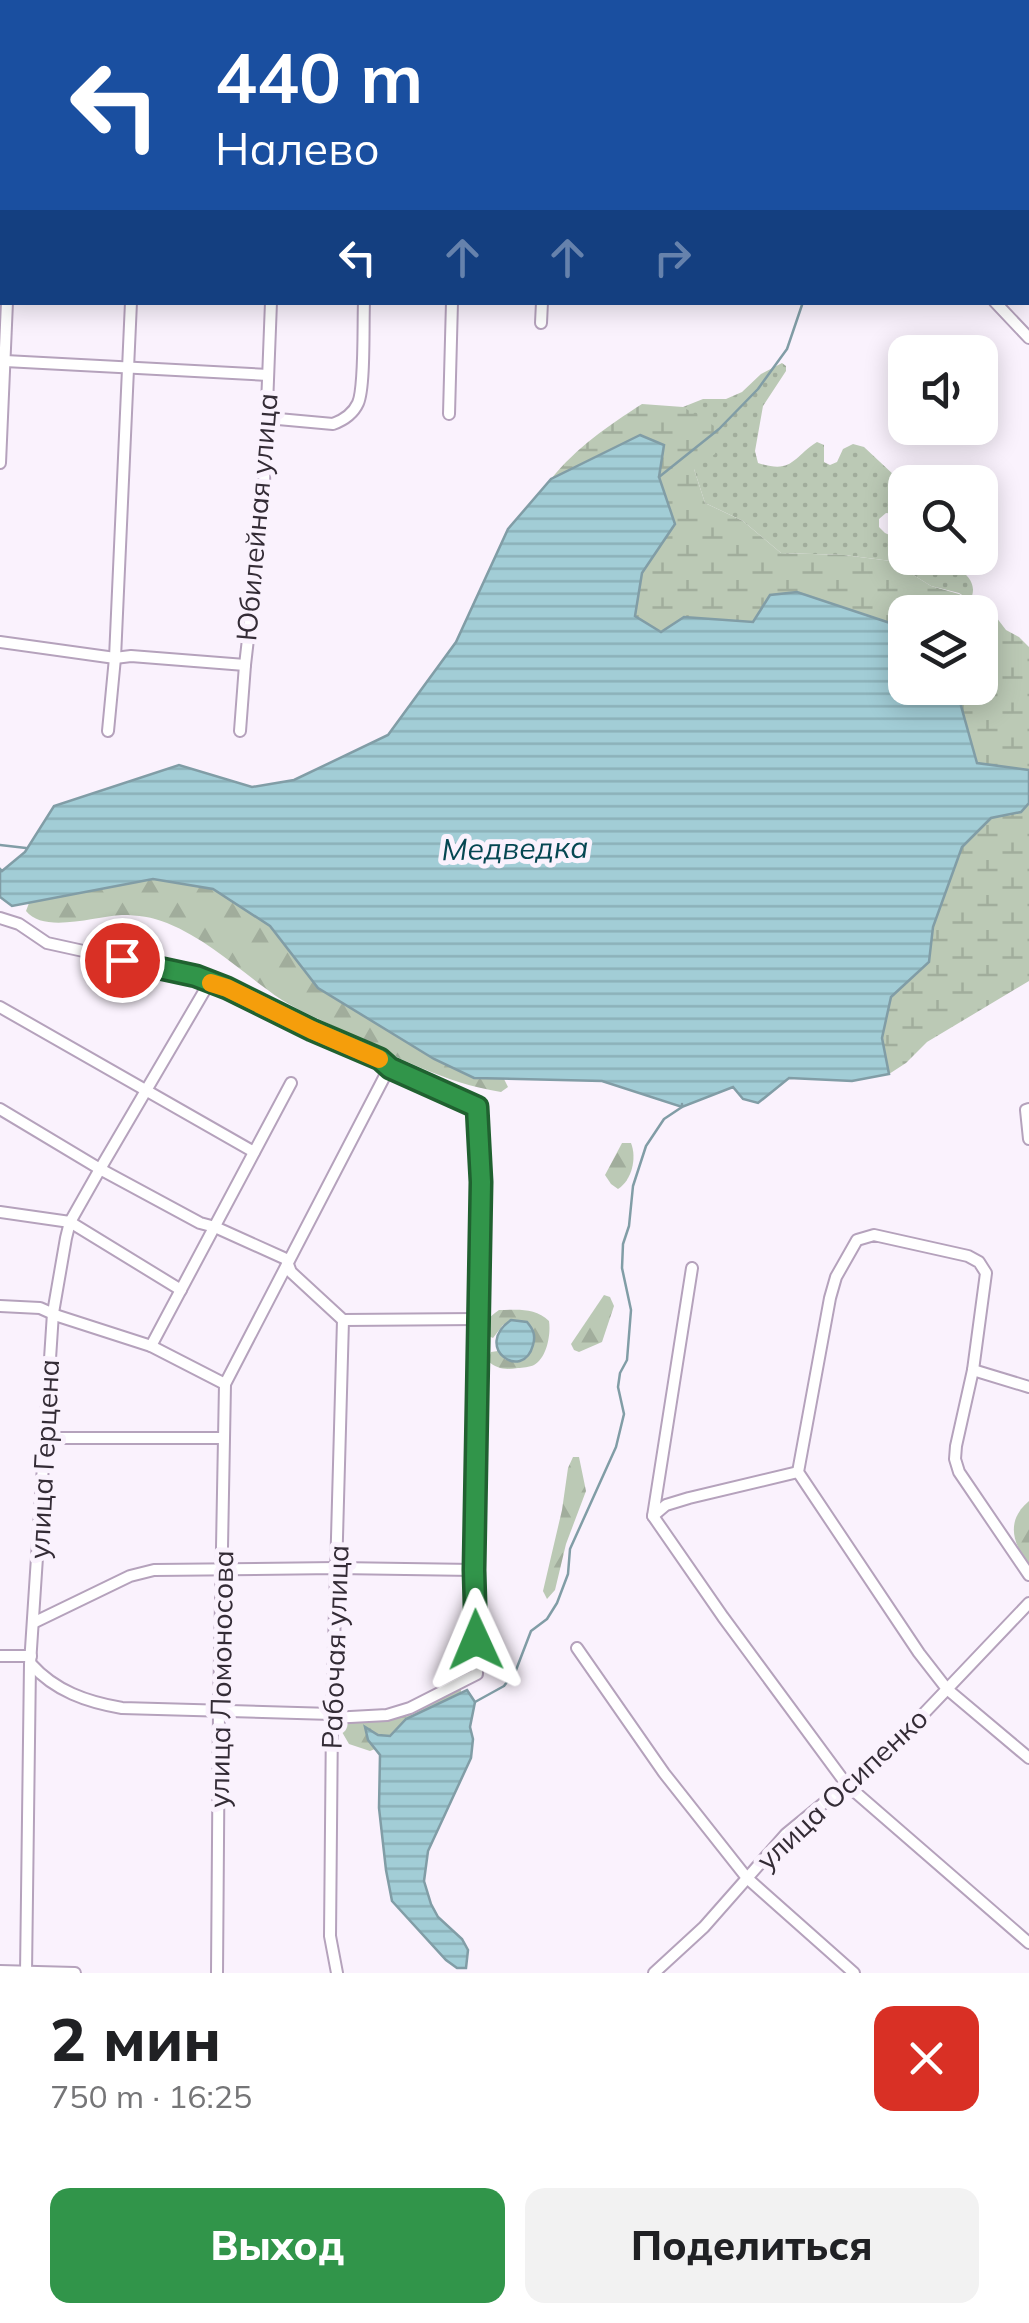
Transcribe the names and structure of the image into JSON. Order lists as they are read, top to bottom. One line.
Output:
{"streets":{"street":["Юбилейная улица","улица Герцена","Рабочая улица","улица Ломоносова","улица Осипенко"]},"water":["Медведка"],"page":{"turn":["440 m","Налево"],"heading":["2 мин","750 m · 16:25"],"buttons":["Выход","Поделиться"]}}
